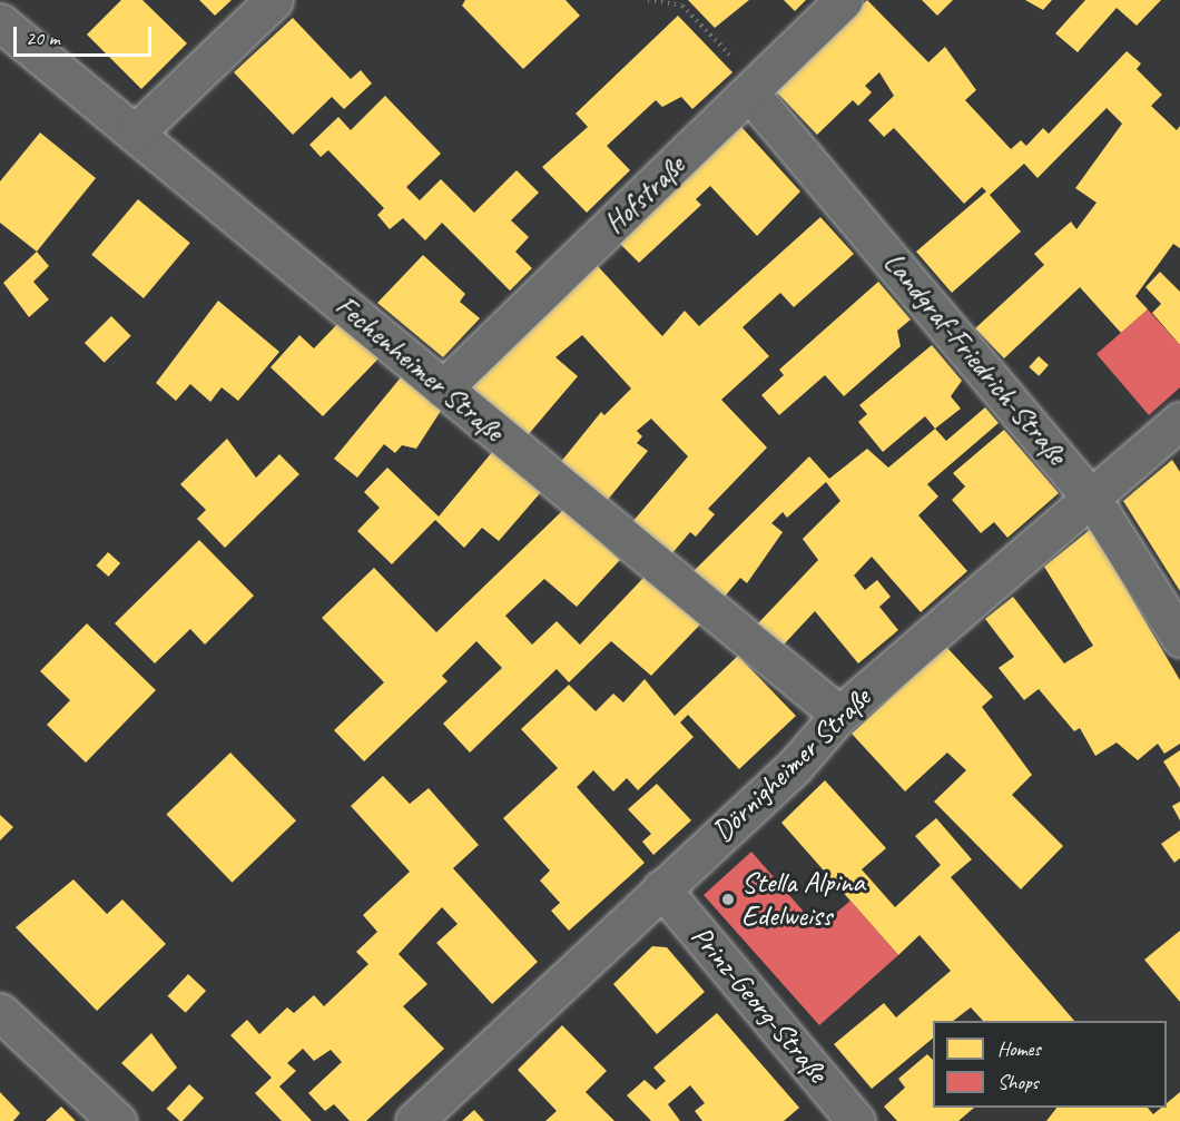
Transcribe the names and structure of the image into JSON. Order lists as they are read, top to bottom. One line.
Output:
{"streets":{"street":["Hofstraße","Landgraf-Friedrich-Straße","Fechenheimer Straße","Dörnigheimer Straße","Prinz-Georg-Straße"]},"crossings":[["Hofstraße","Landgraf-Friedrich-Straße"],["Hofstraße","Fechenheimer Straße"],["Landgraf-Friedrich-Straße","Dörnigheimer Straße"],["Fechenheimer Straße","Dörnigheimer Straße"],["Dörnigheimer Straße","Prinz-Georg-Straße"]],"places":["Stella Alpina Edelweiss"],"legend":["Homes","Shops"],"scale_bar":"20 m"}
